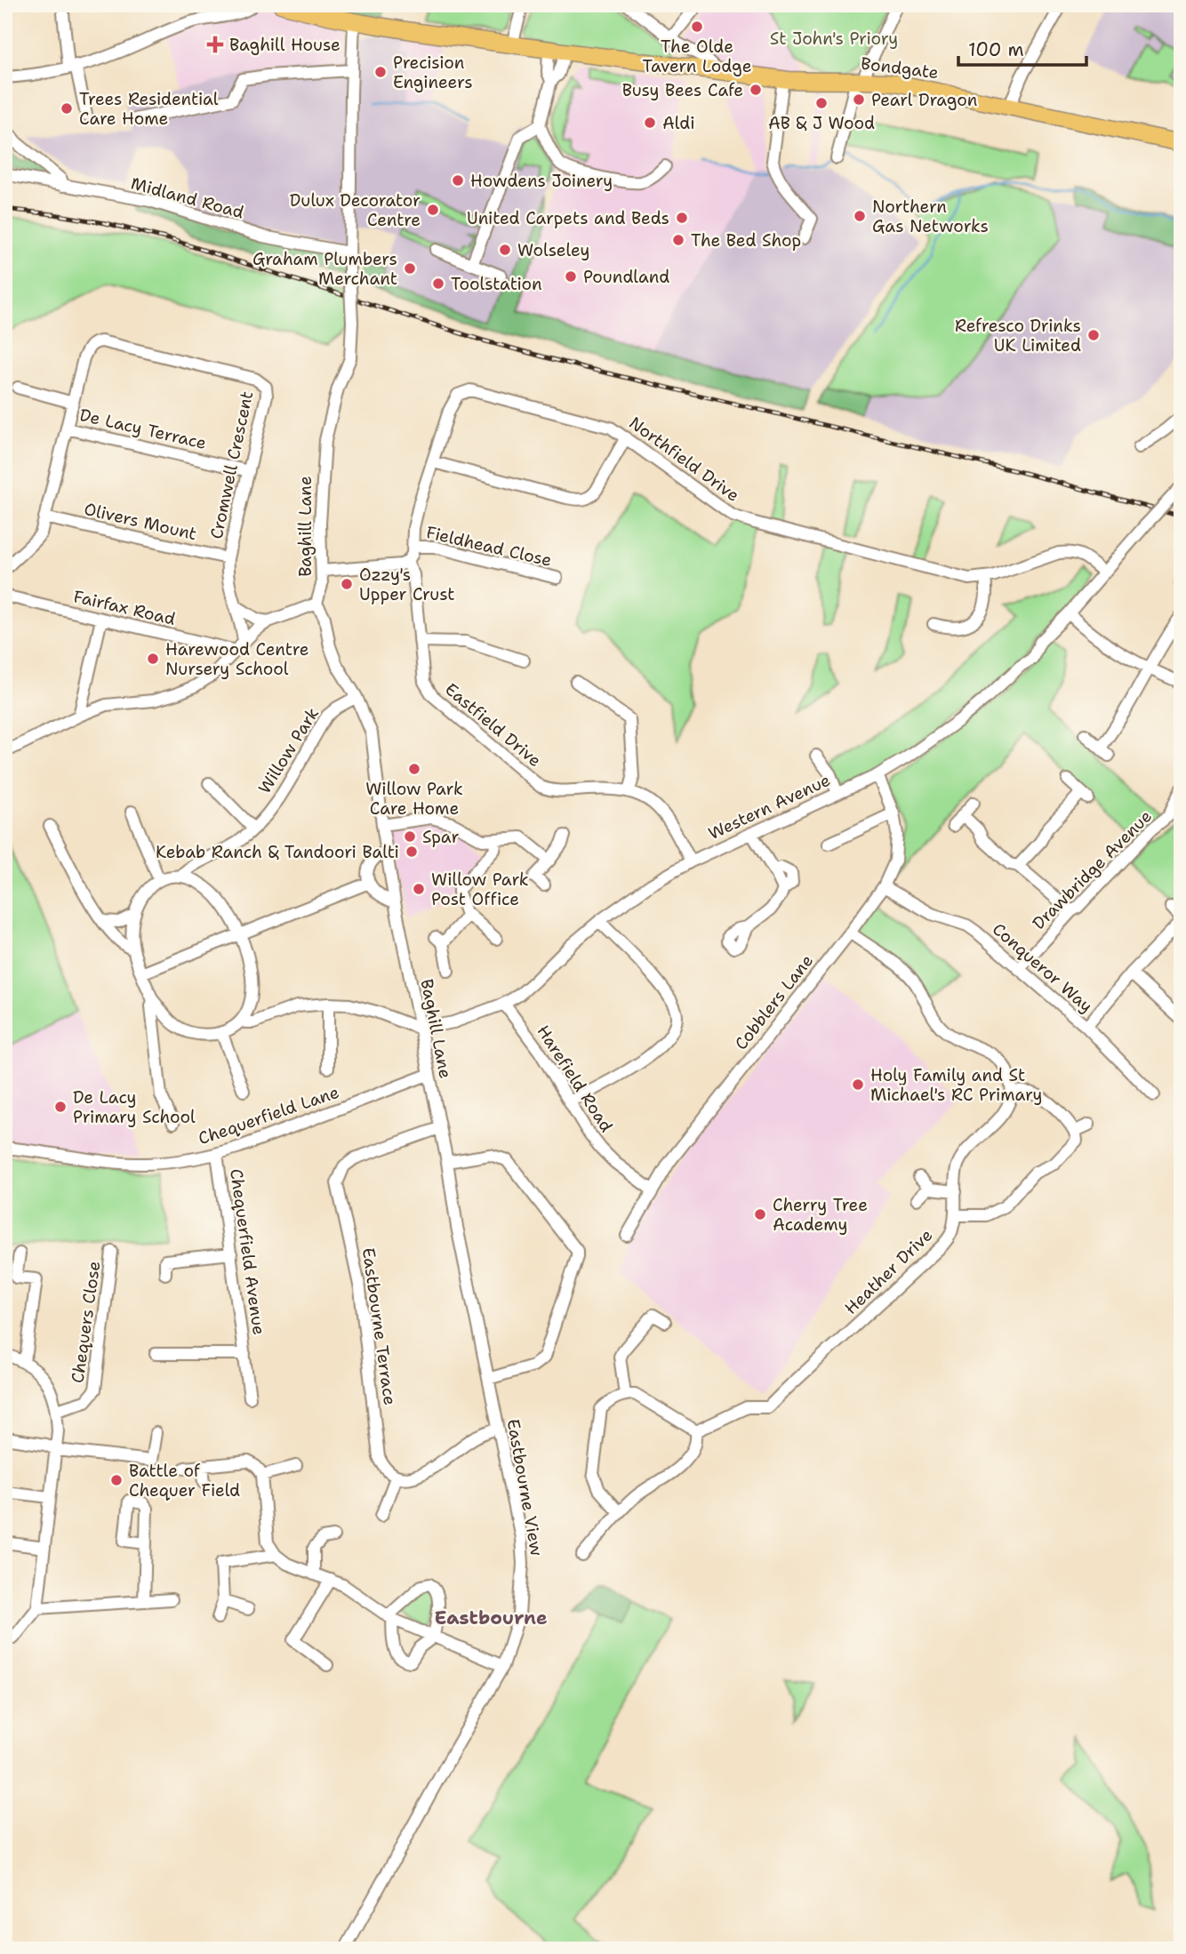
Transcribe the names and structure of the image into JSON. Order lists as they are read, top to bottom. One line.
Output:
{"streets":{"highway":["Bondgate"],"street":["Midland Road","De Lacy Terrace","Northfield Drive","Cromwell Crescent","Olivers Mount","Baghill Lane","Fieldhead Close","Fairfax Road","Eastfield Drive","Willow Park","Western Avenue","Drawbridge Avenue","Conqueror Way","Cobblers Lane","Harefield Road","Chequerfield Lane","Chequerfield Avenue","Heather Drive","Chequers Close","Eastbourne Terrace","Eastbourne View"]},"crossings":[["Bondgate","Baghill Lane"],["Midland Road","Baghill Lane"],["De Lacy Terrace","Cromwell Crescent"],["Northfield Drive","Fieldhead Close"],["Northfield Drive","Eastfield Drive"],["Northfield Drive","Western Avenue"],["Cromwell Crescent","Olivers Mount"],["Cromwell Crescent","Fairfax Road"],["Baghill Lane","Willow Park"],["Baghill Lane","Western Avenue"],["Baghill Lane","Chequerfield Lane"],["Baghill Lane","Eastbourne Terrace"],["Baghill Lane","Eastbourne View"],["Eastfield Drive","Western Avenue"],["Western Avenue","Cobblers Lane"],["Western Avenue","Harefield Road"],["Drawbridge Avenue","Conqueror Way"],["Conqueror Way","Cobblers Lane"],["Cobblers Lane","Harefield Road"],["Chequerfield Lane","Chequerfield Avenue"],["Eastbourne Terrace","Eastbourne View"]],"districts":["Eastbourne"],"parks":["St John's Priory"],"places":{"other":["The Olde Tavern Lodge","Precision Engineers","Busy Bees Cafe","Pearl Dragon","AB & J Wood","Trees Residential Care Home","Aldi","Howdens Joinery","Dulux Decorator Centre","Northern Gas Networks","United Carpets and Beds","The Bed Shop","Wolseley","Graham Plumbers Merchant","Poundland","Toolstation","Refresco Drinks UK Limited","Ozzy's Upper Crust","Harewood Centre Nursery School","Willow Park Care Home","Spar","Kebab Ranch & Tandoori Balti","Willow Park Post Office","Holy Family and St Michael's RC Primary","De Lacy Primary School","Cherry Tree Academy","Battle of Chequer Field"],"health":["Baghill House"]},"scale_bar":"100 m"}
